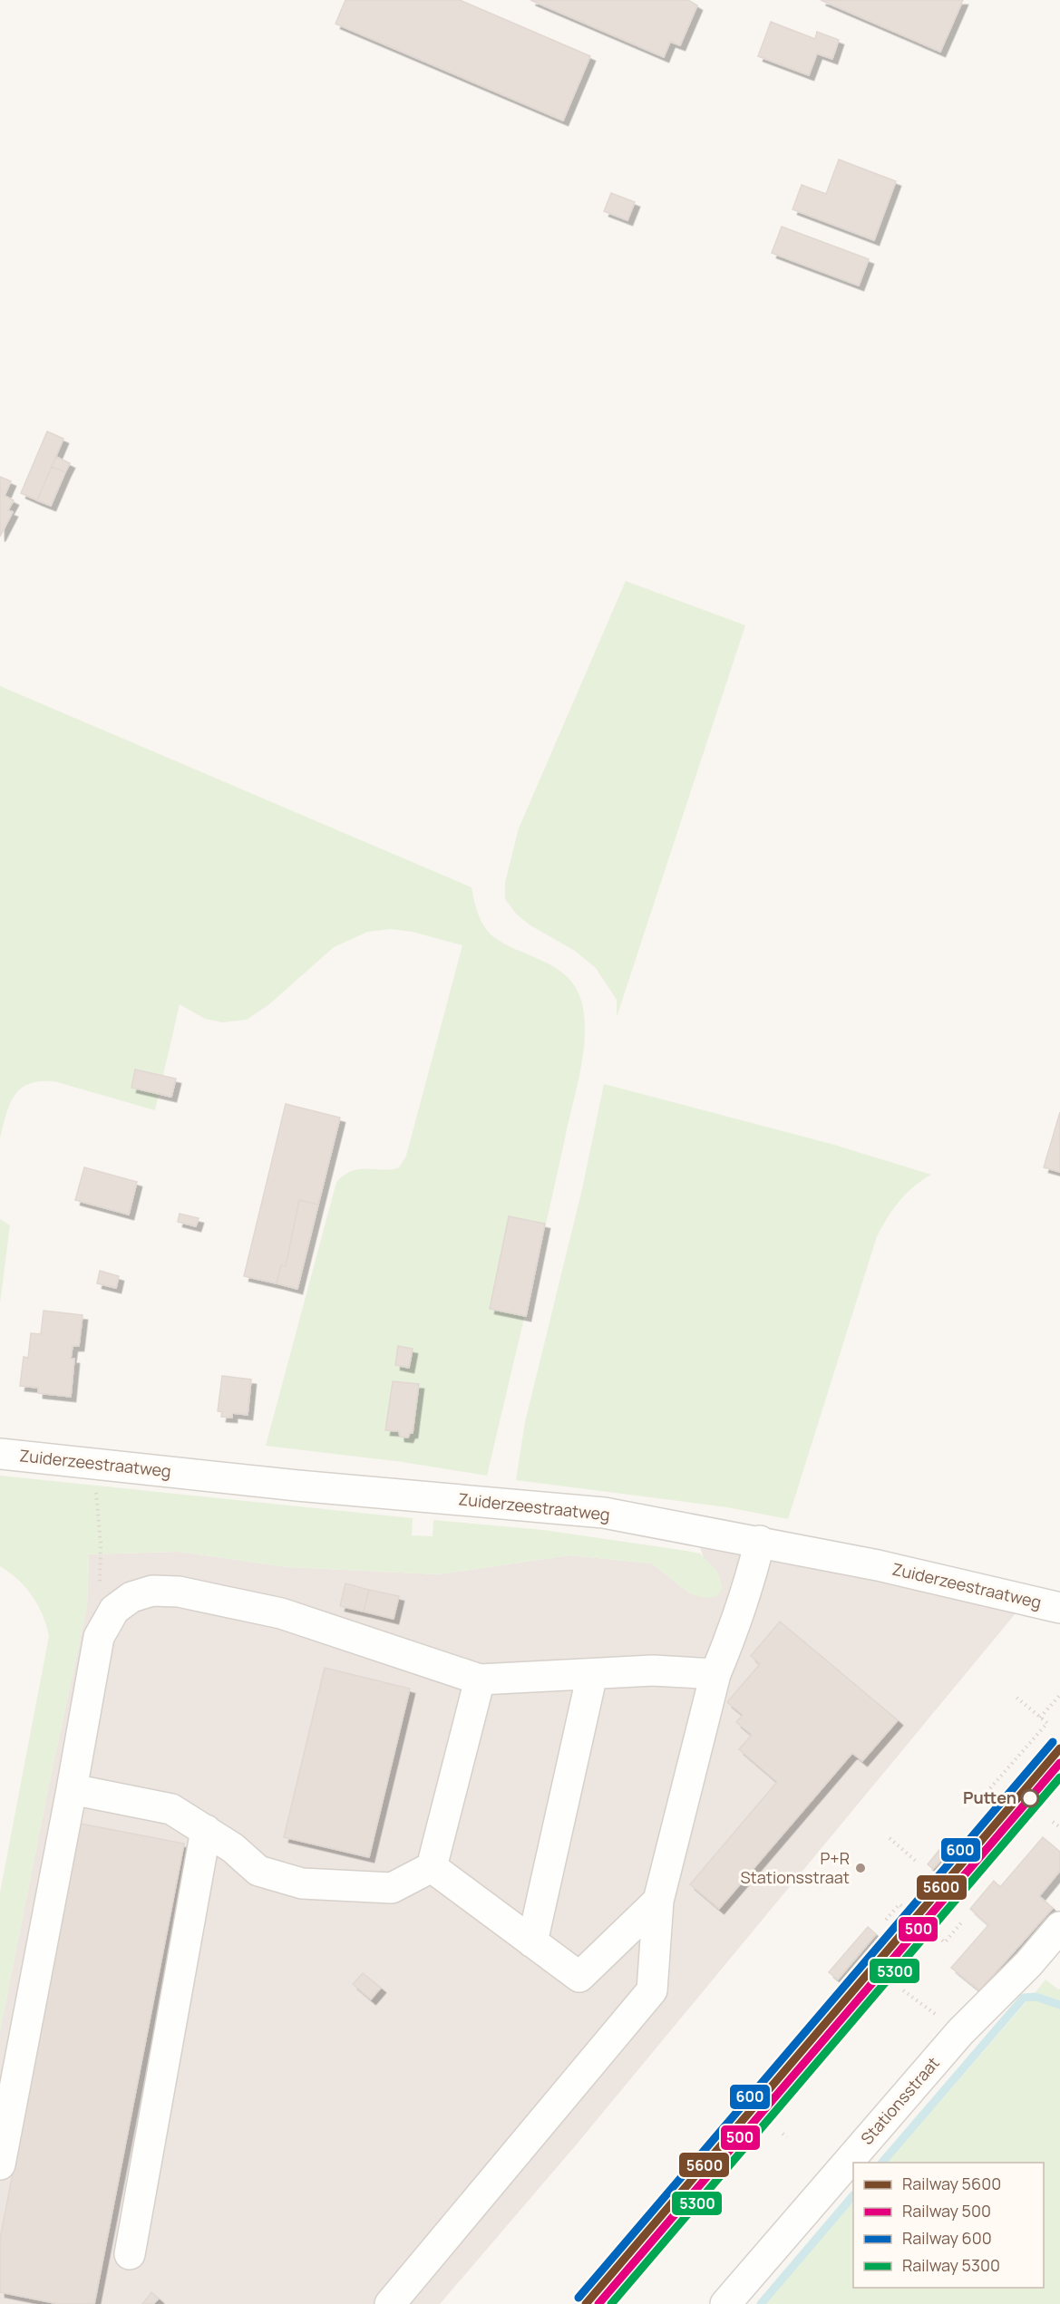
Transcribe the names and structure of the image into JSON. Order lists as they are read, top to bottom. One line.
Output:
{"streets":{"street":["Zuiderzeestraatweg","Stationsstraat"]},"places":["Putten","P+R Stationsstraat"],"lines":["rail line 600","rail line 5600","rail line 500","rail line 5300"],"legend":["Railway 5600","Railway 500","Railway 600","Railway 5300"]}
